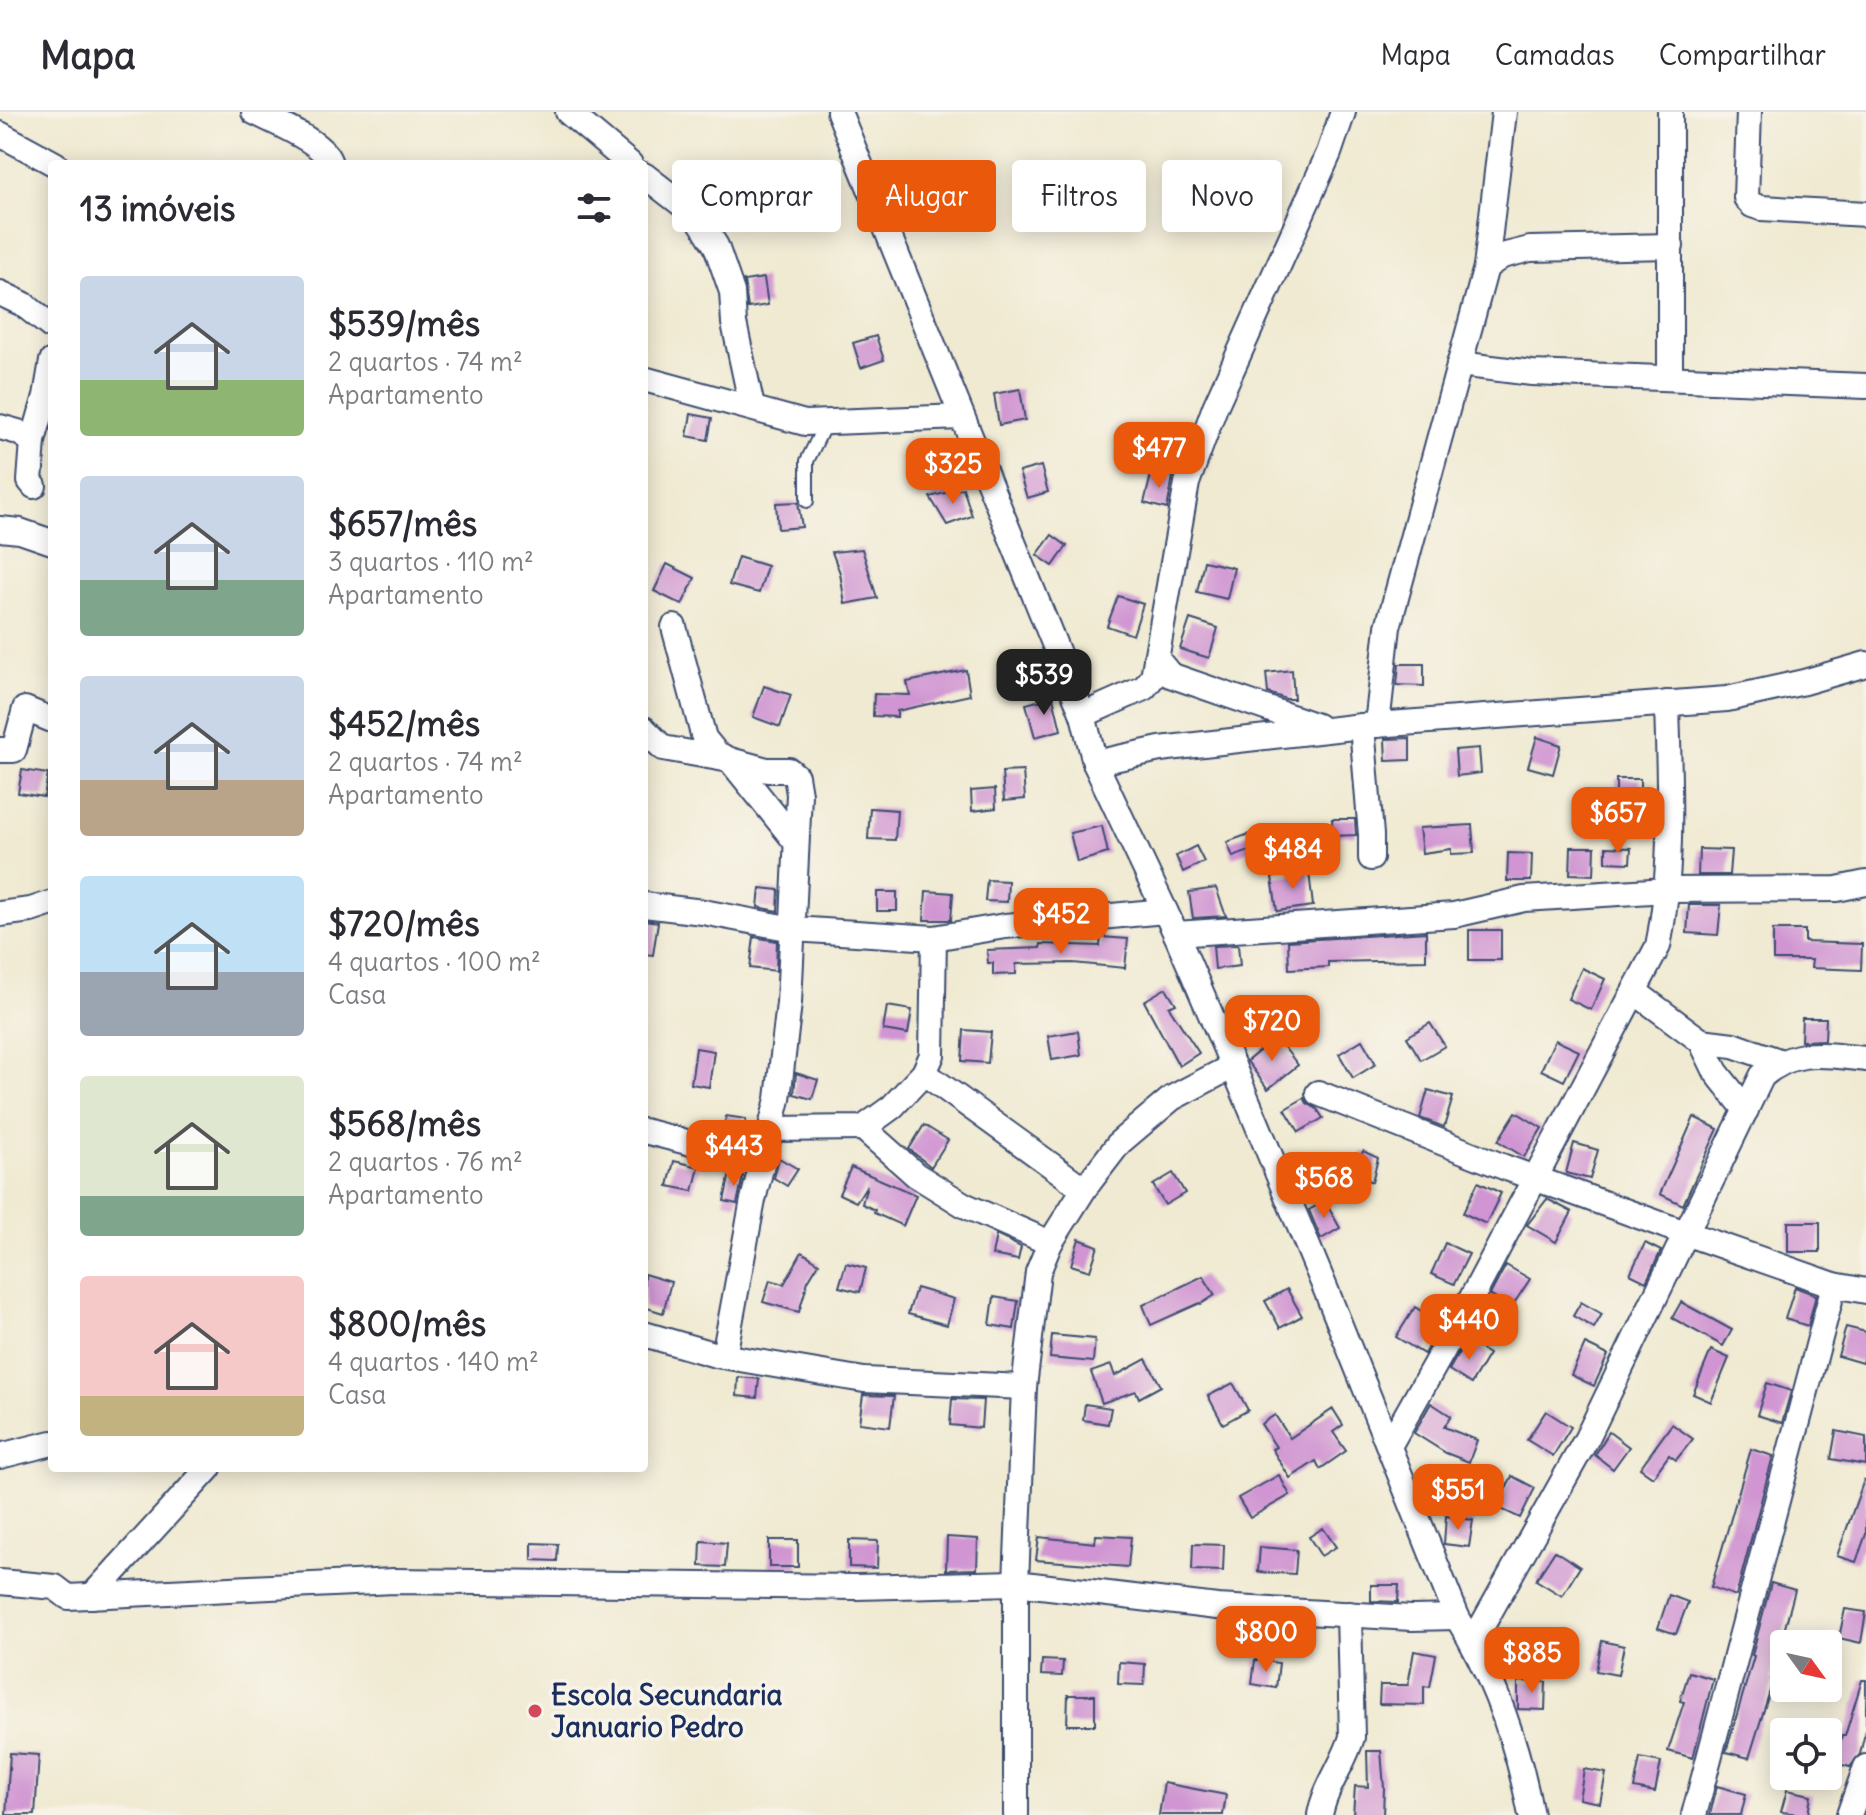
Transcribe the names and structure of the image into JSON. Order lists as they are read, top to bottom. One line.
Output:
{"places":["Escola Secundaria Januario Pedro"],"north":"bottom right","page":{"header":"Mapa","nav":["Mapa","Camadas","Compartilhar"],"chip":["Comprar","Alugar","Filtros","Novo"],"heading":"13 imóveis","list":[{"name":"$539/mês","note":"2 quartos · 74 m² · Apartamento"},{"name":"$657/mês","note":"3 quartos · 110 m² · Apartamento"},{"name":"$452/mês","note":"2 quartos · 74 m² · Apartamento"},{"name":"$720/mês","note":"4 quartos · 100 m² · Casa"},{"name":"$568/mês","note":"2 quartos · 76 m² · Apartamento"},{"name":"$800/mês","note":"4 quartos · 140 m² · Casa"}],"price":["$477","$325","$539","$657","$484","$452","$720","$443","$568","$440","$551","$800","$885"]}}
